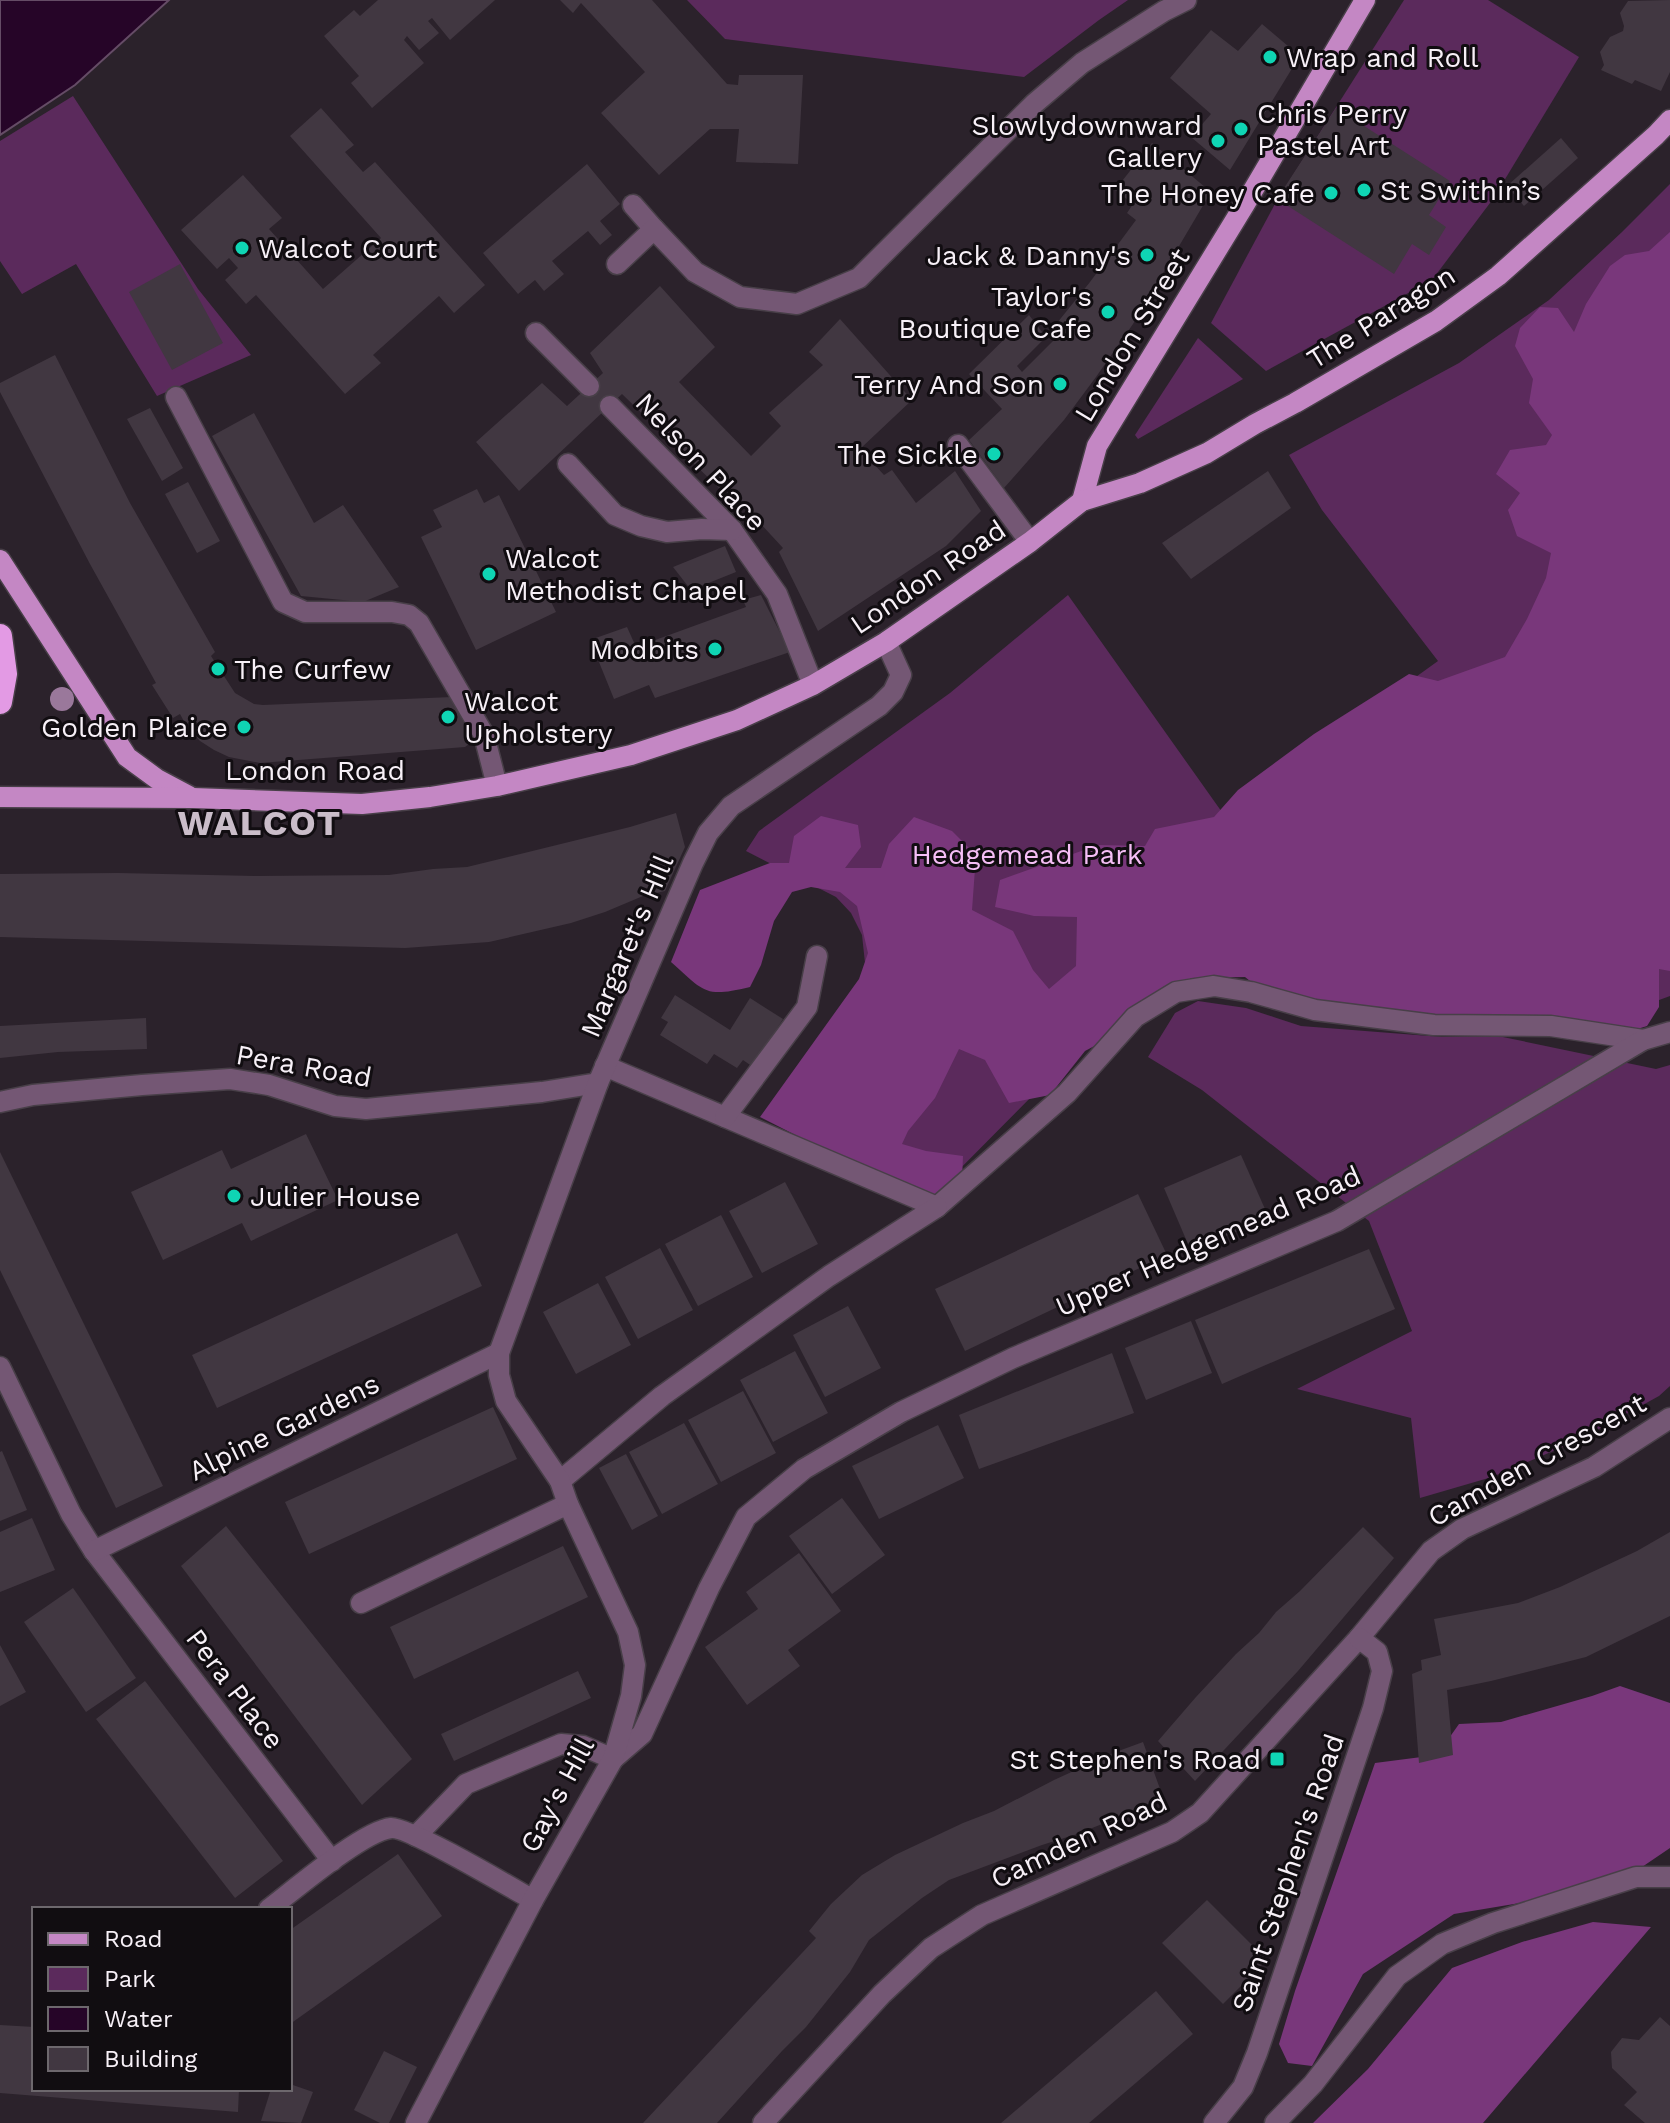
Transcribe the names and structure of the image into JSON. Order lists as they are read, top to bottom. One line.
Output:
{"streets":{"main road":["The Paragon","London Street","London Road"],"street":["Nelson Place","Margaret's Hill","Pera Road","Upper Hedgemead Road","Alpine Gardens","Camden Crescent","Pera Place","Gay's Hill","Camden Road","Saint Stephen's Road"]},"crossings":[["The Paragon","London Street"],["The Paragon","London Road"],["London Street","London Road"],["Nelson Place","London Road"],["London Road","Margaret's Hill"],["Margaret's Hill","Pera Road"],["Margaret's Hill","Alpine Gardens"],["Margaret's Hill","Gay's Hill"],["Upper Hedgemead Road","Gay's Hill"],["Alpine Gardens","Pera Place"],["Alpine Gardens","Gay's Hill"],["Camden Crescent","Camden Road"],["Camden Road","Saint Stephen's Road"]],"districts":["WALCOT"],"parks":["Hedgemead Park"],"places":{"other":["Wrap and Roll","Chris Perry Pastel Art","Slowlydownward Gallery","St Swithin’s","The Honey Cafe","Walcot Court","Jack & Danny's","Taylor's Boutique Cafe","Terry And Son","The Sickle","Walcot Methodist Chapel","Modbits","The Curfew","Walcot Upholstery","Golden Plaice","Julier House"],"transit":["St Stephen's Road"]},"legend":["Road","Park","Water","Building"]}
